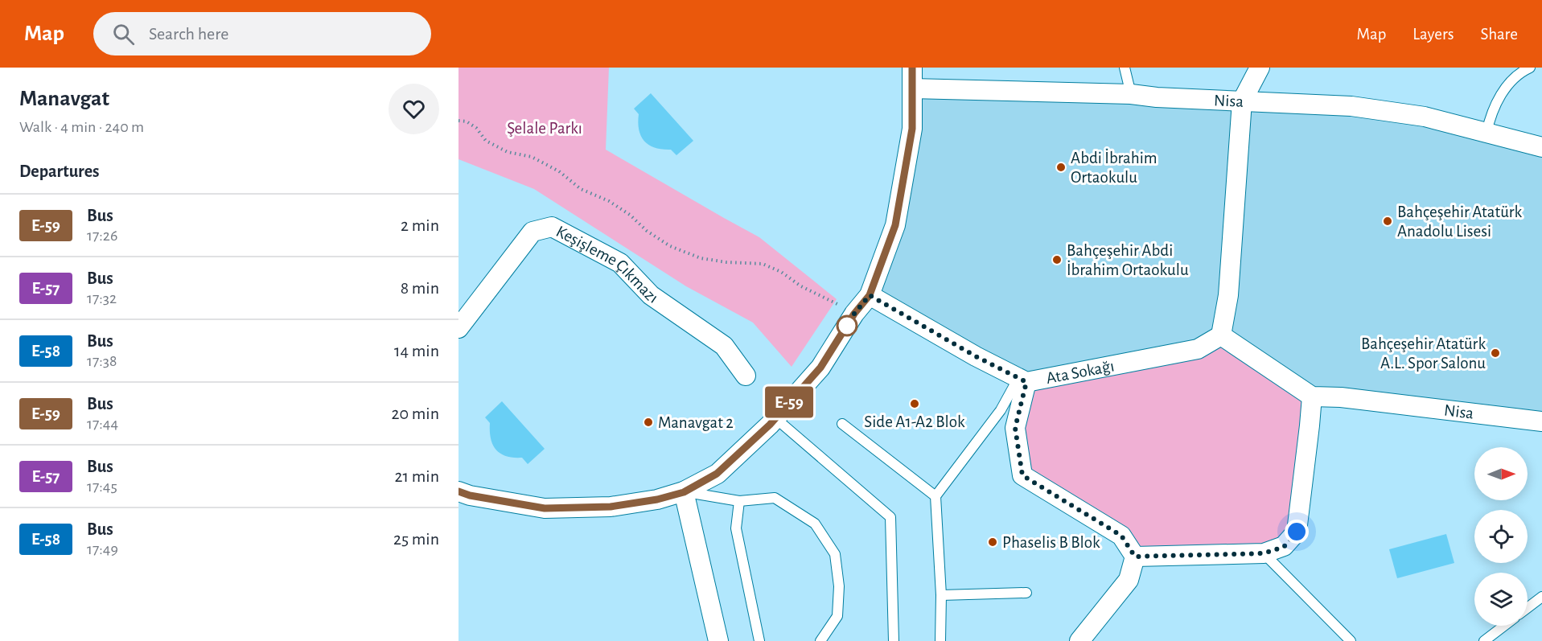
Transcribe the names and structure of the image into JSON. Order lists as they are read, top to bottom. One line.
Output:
{"streets":{"street":["Nisa","Keşişleme Çıkmazı","Ata Sokağı"]},"parks":["Şelale Parkı"],"places":["Abdi İbrahim Ortaokulu","Bahçeşehir Atatürk Anadolu Lisesi","Bahçeşehir Abdi İbrahim Ortaokulu","Bahçeşehir Atatürk A.L. Spor Salonu","Side A1-A2 Blok","Manavgat 2","Phaselis B Blok"],"lines":["bus line E-59"],"north":"right","page":{"header":"Map","search":"Search here","nav":["Map","Layers","Share"],"heading":[["Manavgat","Walk · 4 min · 240 m"],"Departures"],"on_map":"E-59","list":[{"mark":"E-59","name":"Bus","note":"17:26","value":"2 min"},{"mark":"E-57","name":"Bus","note":"17:32","value":"8 min"},{"mark":"E-58","name":"Bus","note":"17:38","value":"14 min"},{"mark":"E-59","name":"Bus","note":"17:44","value":"20 min"},{"mark":"E-57","name":"Bus","note":"17:45","value":"21 min"},{"mark":"E-58","name":"Bus","note":"17:49","value":"25 min"}]}}
